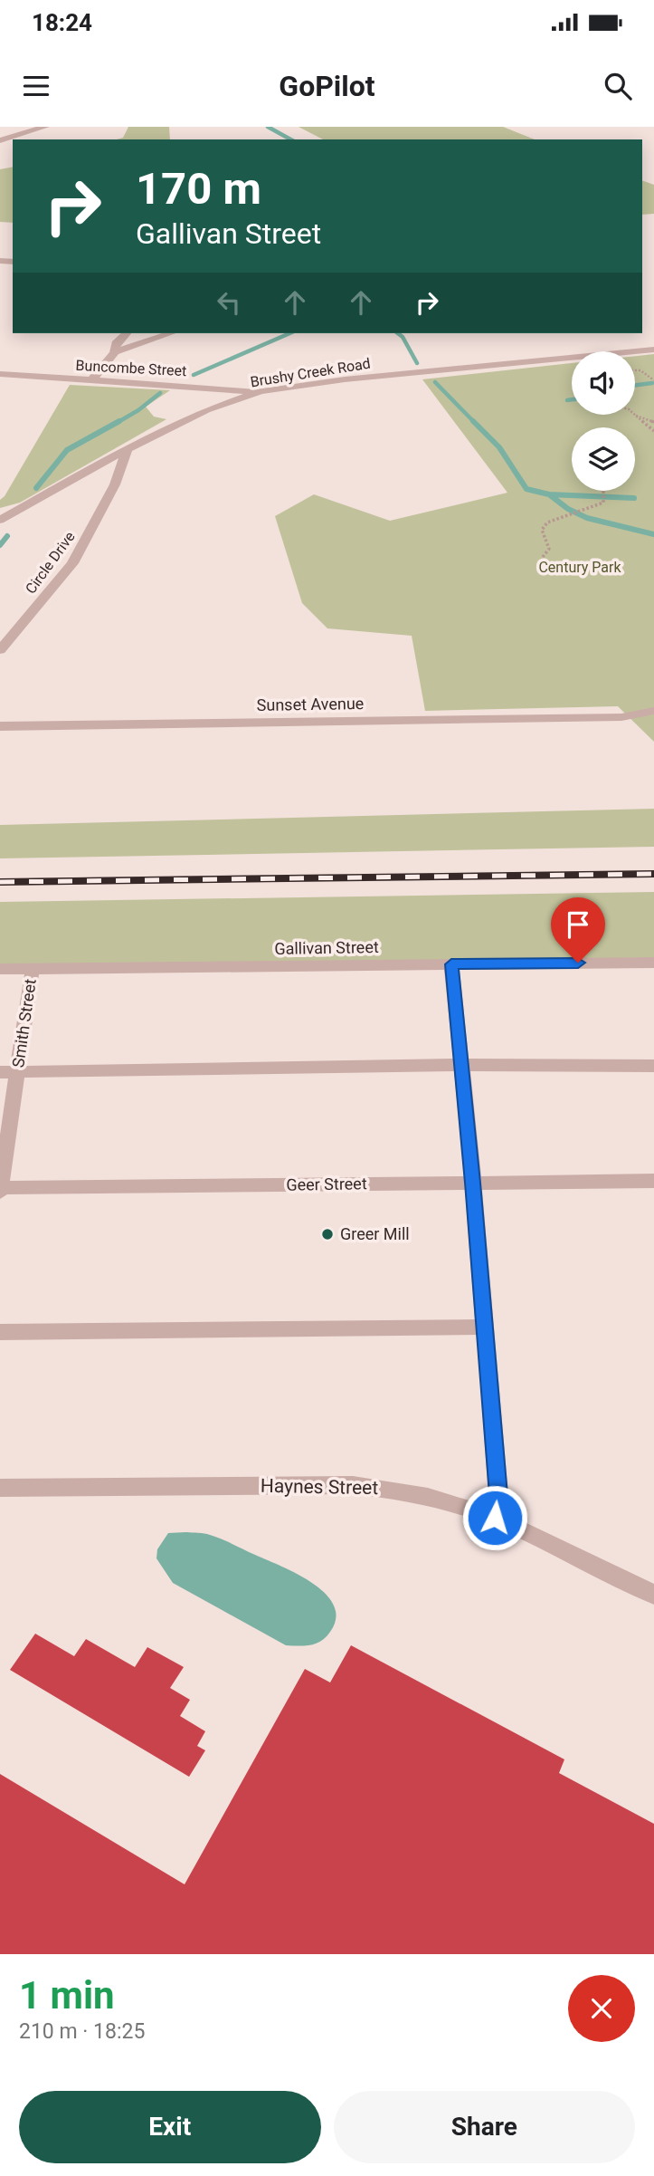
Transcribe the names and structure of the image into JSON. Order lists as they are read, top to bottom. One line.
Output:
{"streets":{"street":["Buncombe Street","Brushy Creek Road","Circle Drive","Sunset Avenue","Gallivan Street","Smith Street","Geer Street","Haynes Street"]},"crossings":[["Buncombe Street","Brushy Creek Road"],["Brushy Creek Road","Circle Drive"],["Gallivan Street","Smith Street"],["Smith Street","Geer Street"]],"parks":["Century Park"],"places":["Greer Mill"],"page":{"status":"18:24","header":"GoPilot","turn":["170 m","Gallivan Street"],"heading":["1 min","210 m · 18:25"],"buttons":["Exit","Share"]}}
